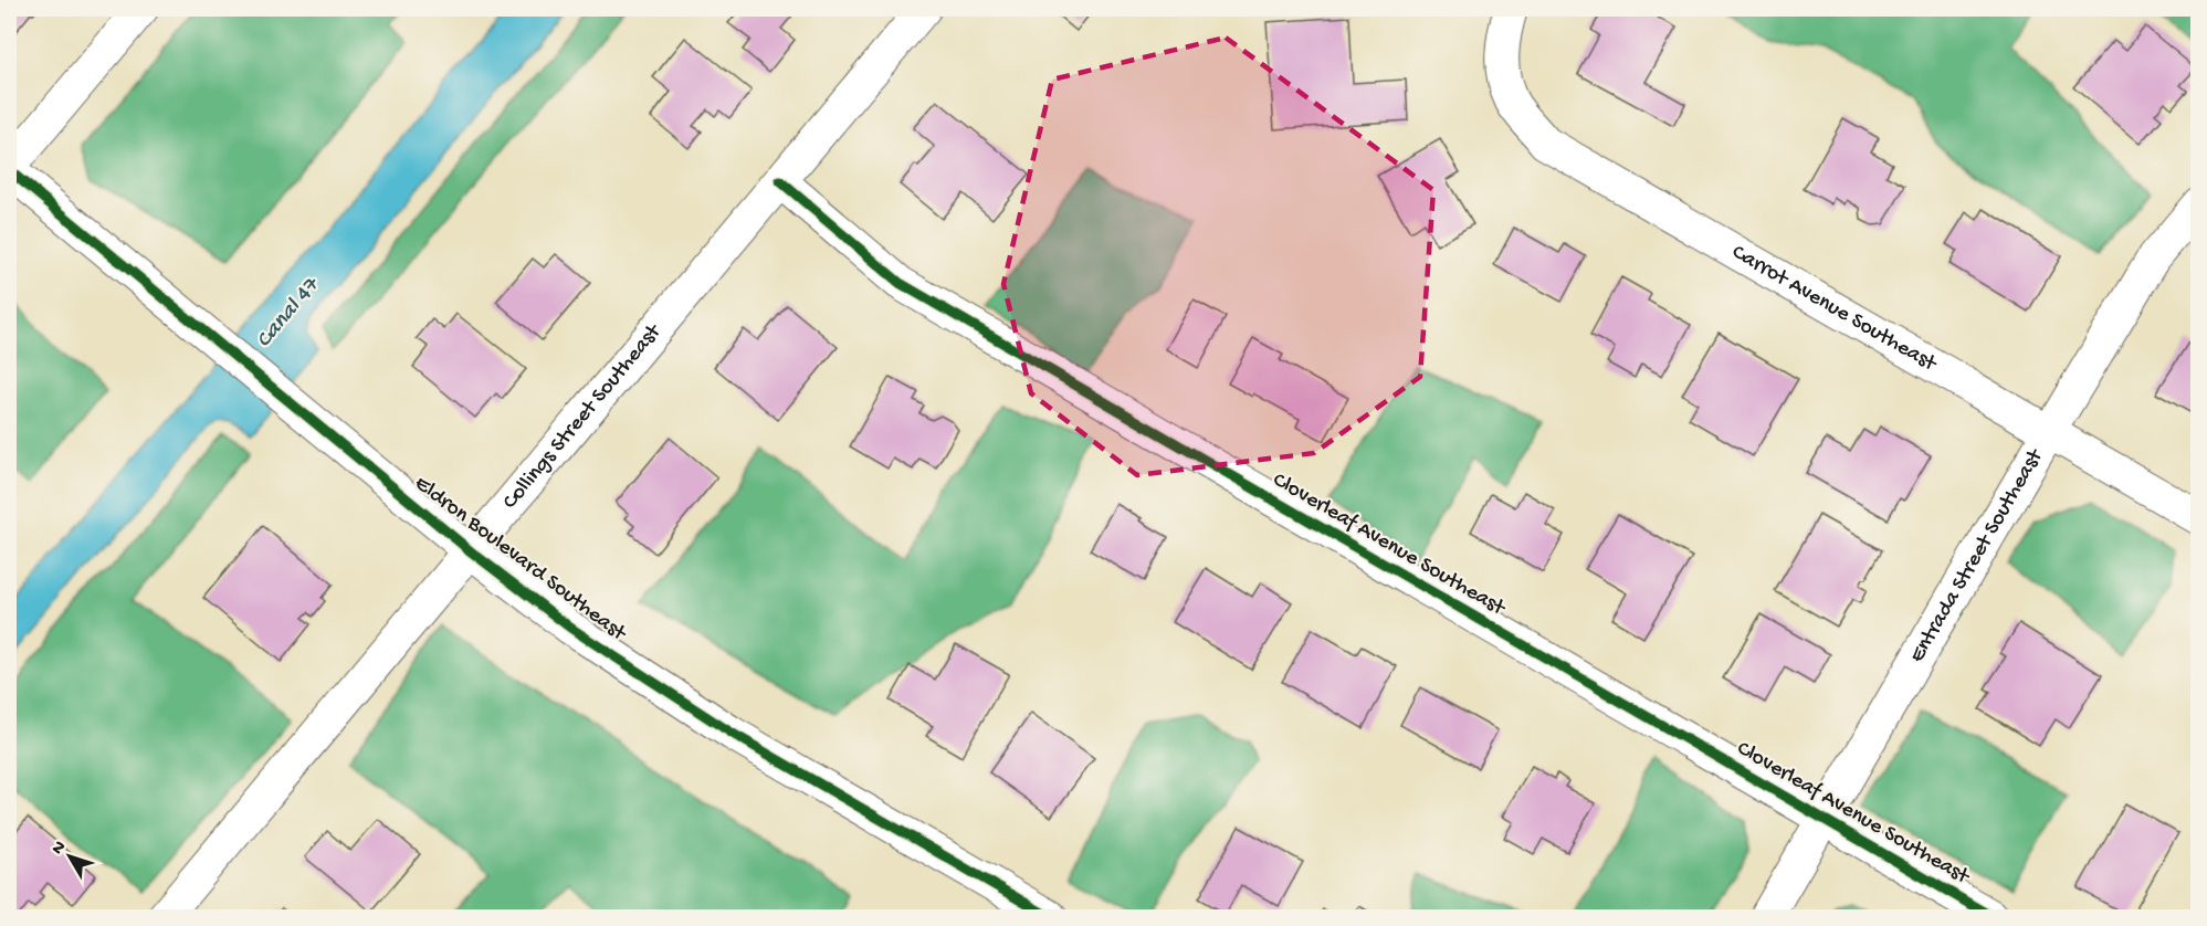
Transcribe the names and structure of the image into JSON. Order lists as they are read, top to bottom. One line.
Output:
{"streets":{"street":["Carrot Avenue Southeast","Collings Street Southeast","Cloverleaf Avenue Southeast","Entrada Street Southeast","Eldron Boulevard Southeast"]},"crossings":[["Carrot Avenue Southeast","Entrada Street Southeast"],["Collings Street Southeast","Cloverleaf Avenue Southeast"],["Collings Street Southeast","Eldron Boulevard Southeast"],["Cloverleaf Avenue Southeast","Entrada Street Southeast"]],"water":["Canal 47"],"north":"top left"}
